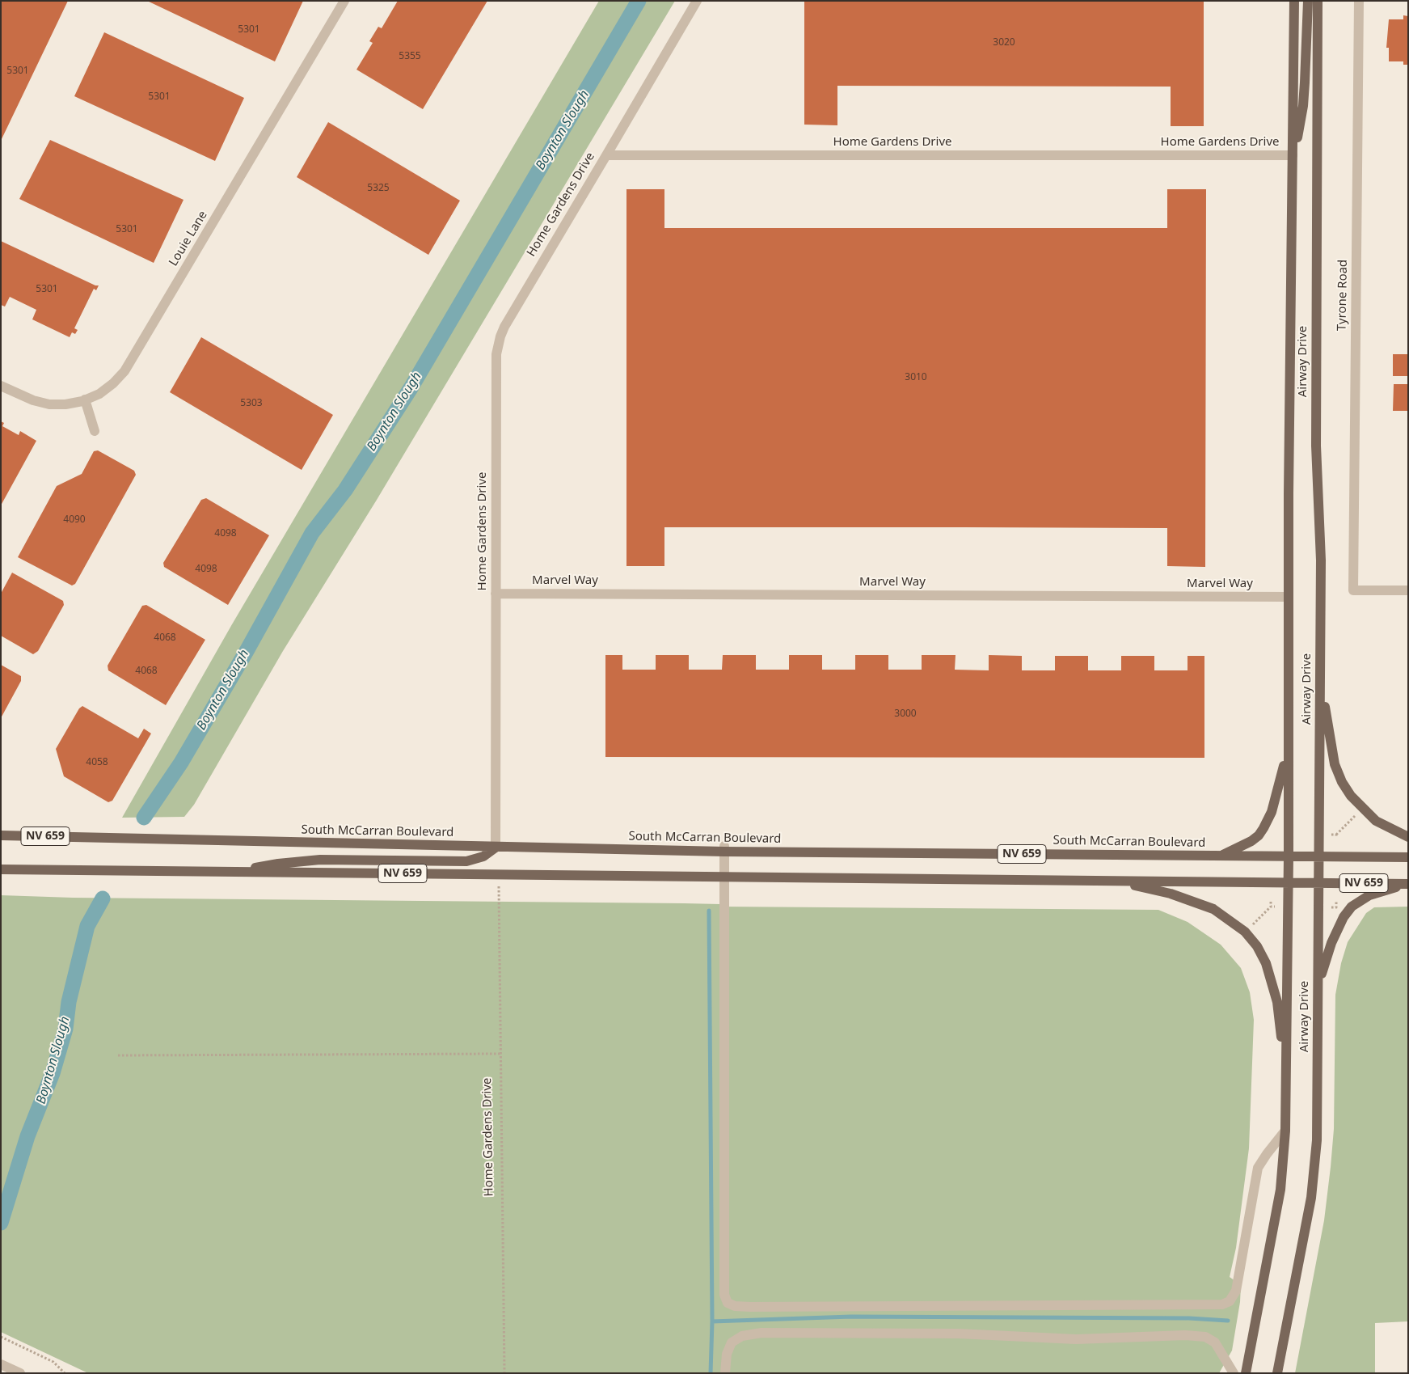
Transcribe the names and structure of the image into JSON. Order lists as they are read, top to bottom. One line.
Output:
{"streets":{"main road":["Airway Drive","South McCarran Boulevard","NV 659"],"street":["Home Gardens Drive","Louie Lane","Tyrone Road","Marvel Way"]},"crossings":[["Home Gardens Drive","Airway Drive"],["Home Gardens Drive","Marvel Way"],["Home Gardens Drive","South McCarran Boulevard"],["Airway Drive","Marvel Way"],["Airway Drive","South McCarran Boulevard"],["Airway Drive","NV 659"]],"water":["Boynton Slough"],"house_numbers":["5301","3020","5355","5301","5301","5325","5301","5301","3010","5303","4090","4098","4098","4068","4068","3000","4058"]}
